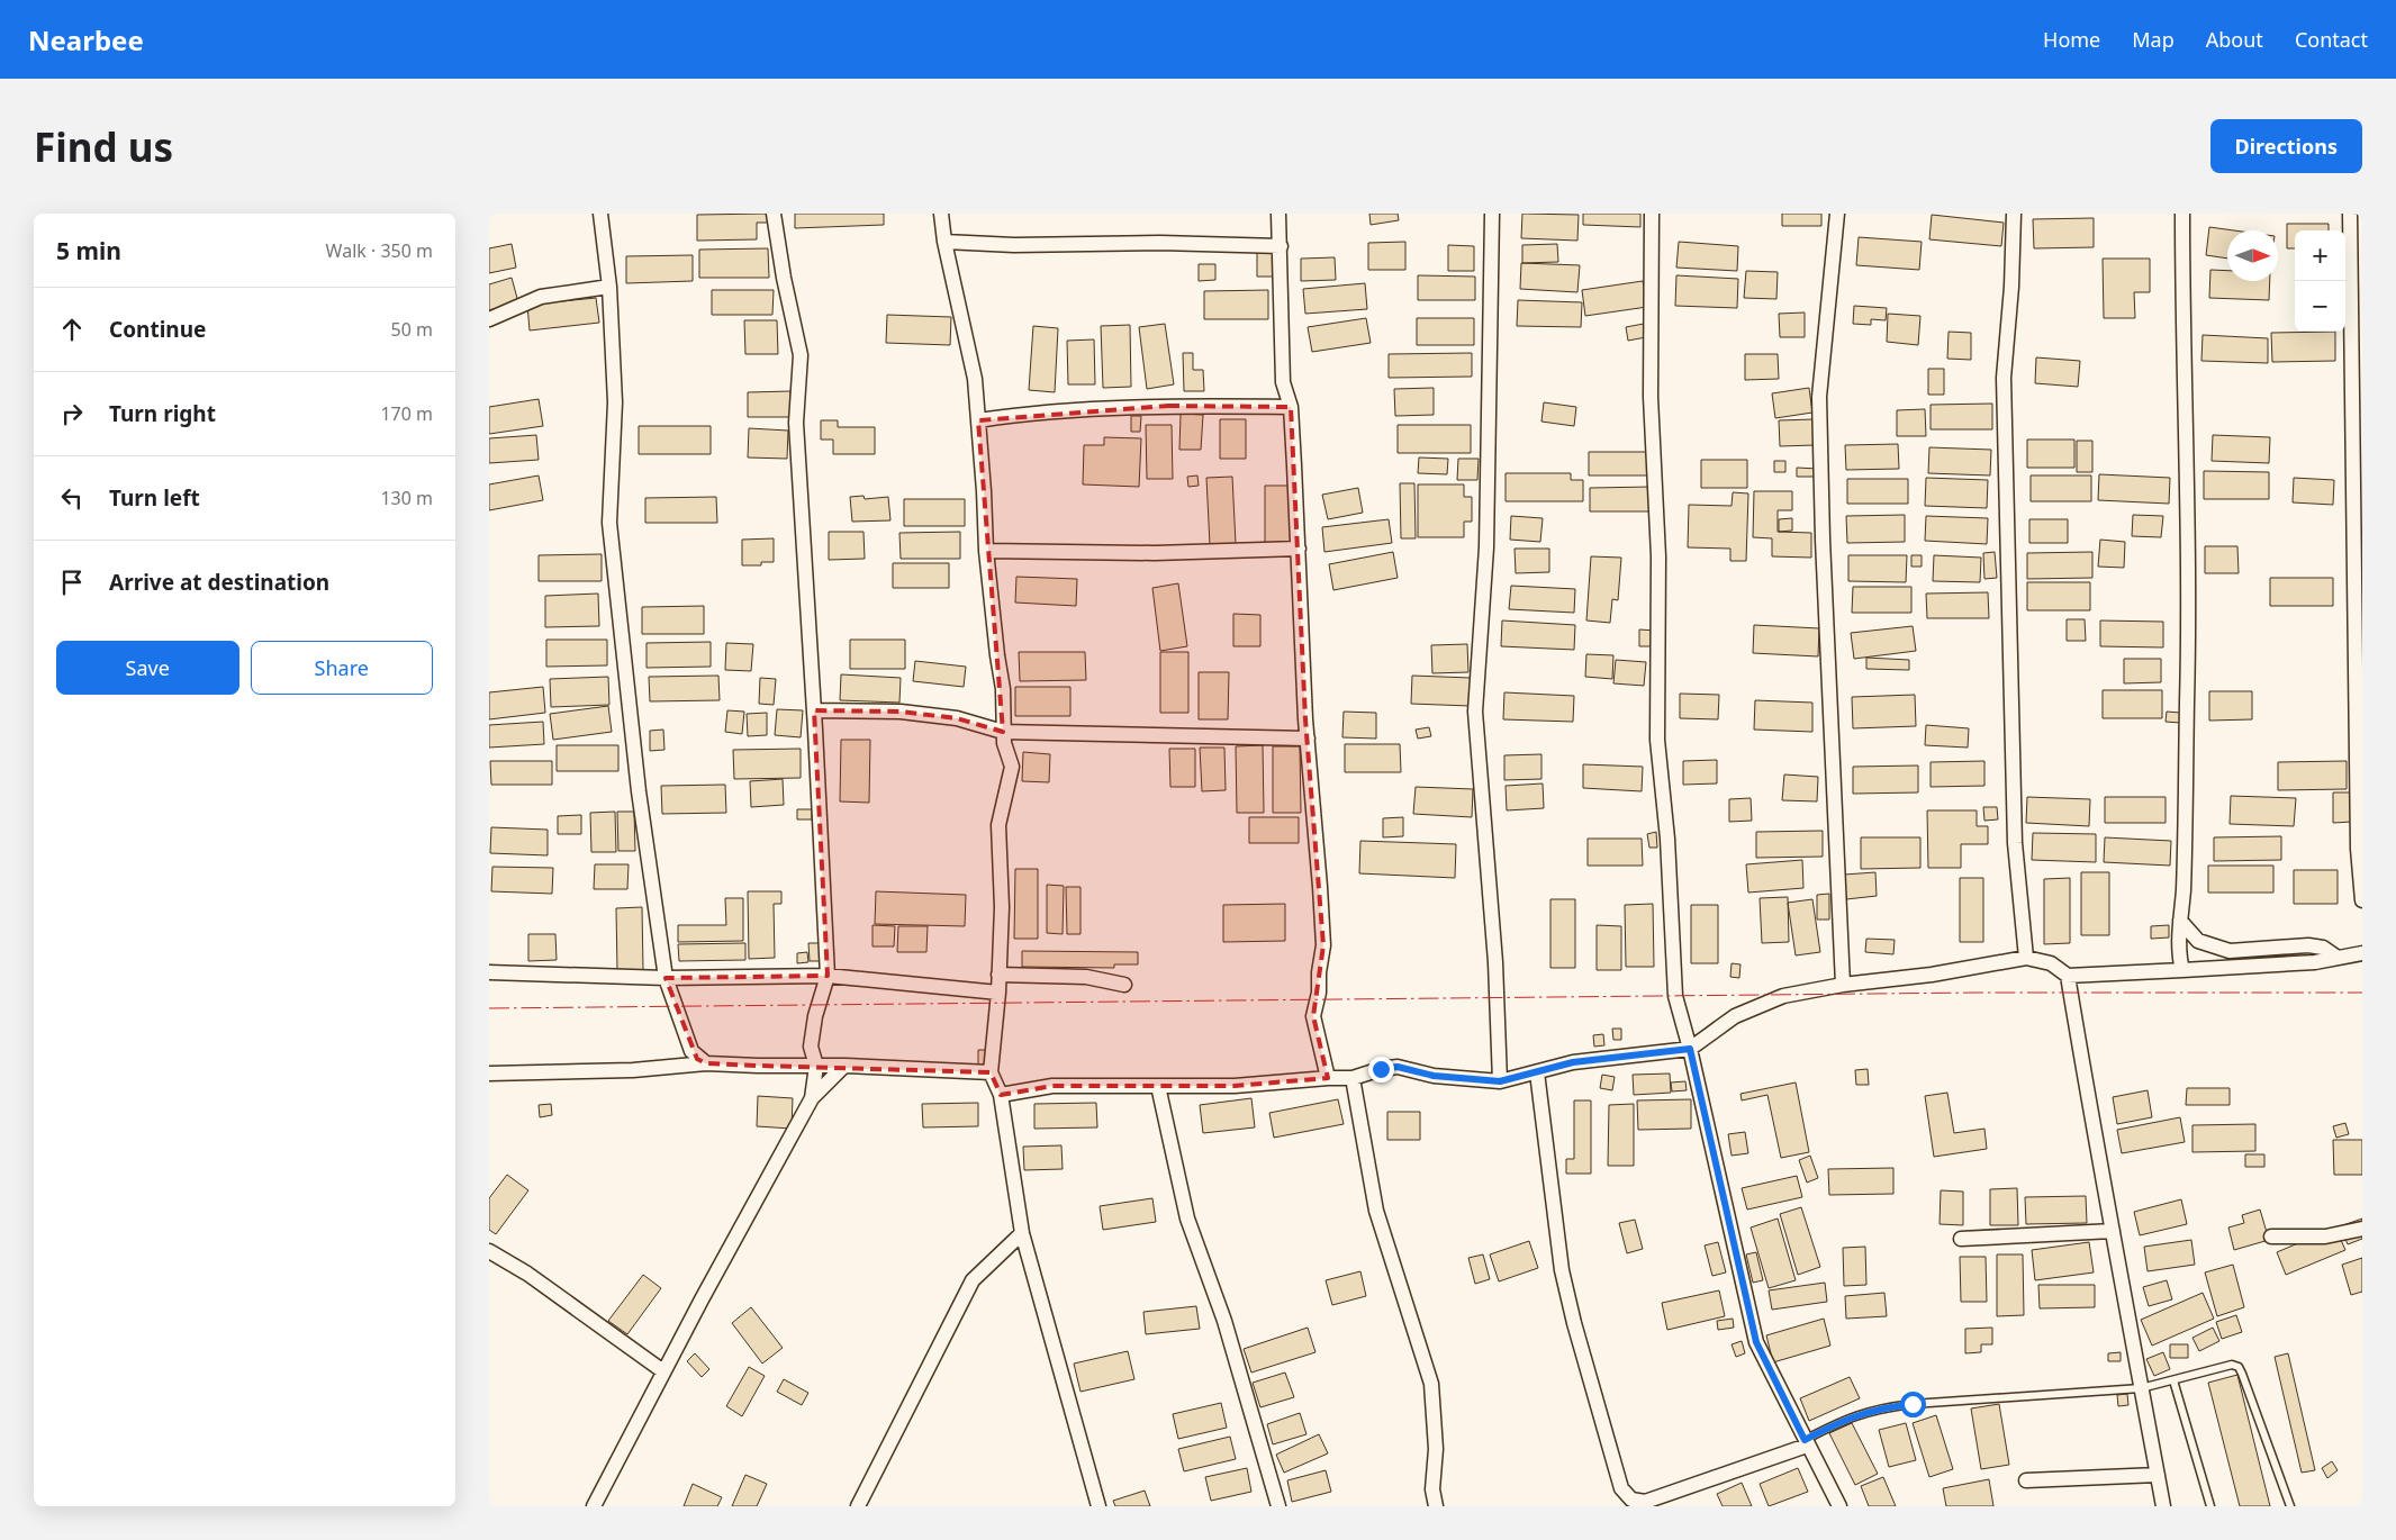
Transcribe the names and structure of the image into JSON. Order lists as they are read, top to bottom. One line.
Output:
{"north":"right","page":{"header":"Nearbee","nav":["Home","Map","About","Contact"],"buttons":["Directions",["Save","Share"]],"title":"Find us","heading":["5 min","Walk · 350 m"],"map_buttons":["+","−"],"list":[["Continue","50 m"],["Turn right","170 m"],["Turn left","130 m"],"Arrive at destination"]}}
